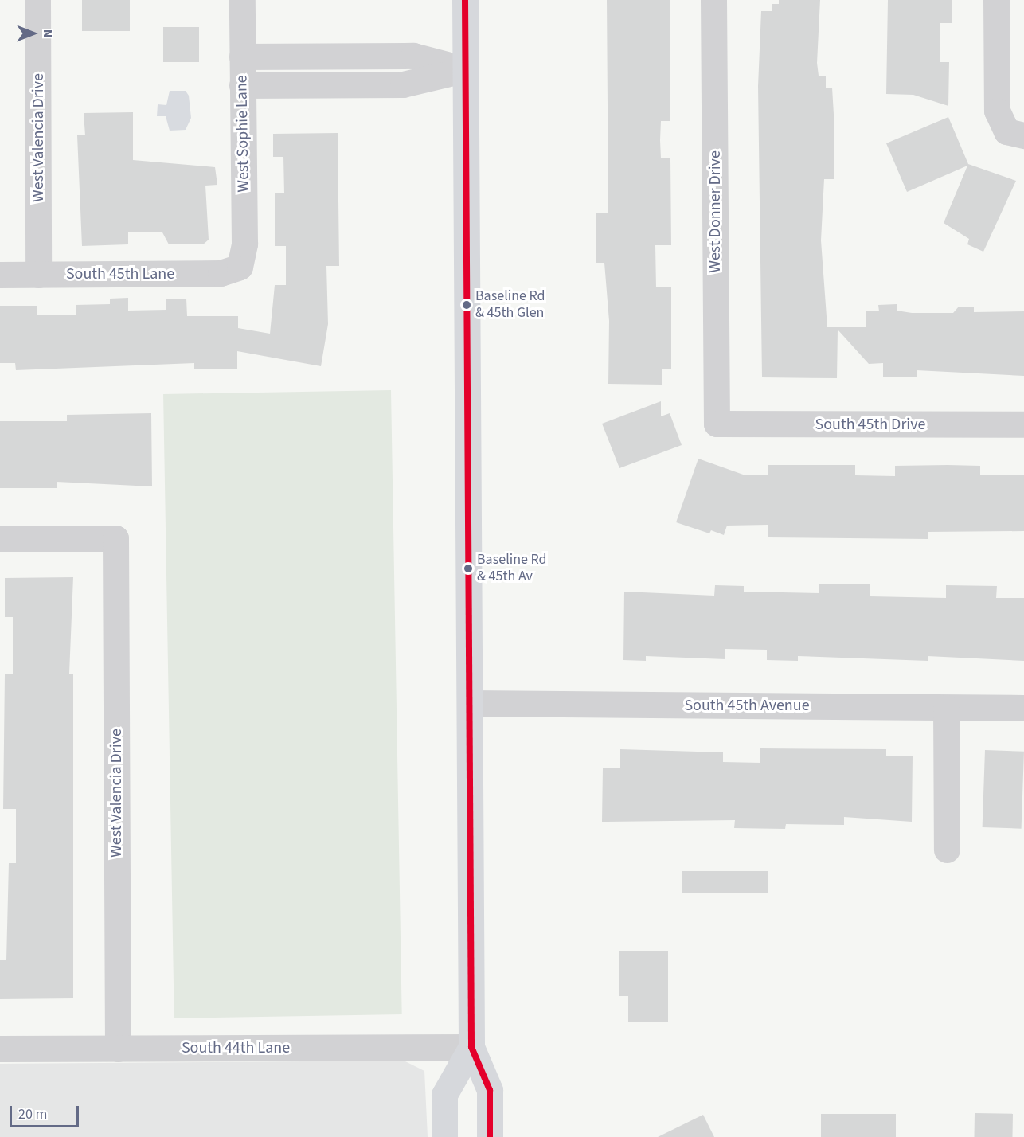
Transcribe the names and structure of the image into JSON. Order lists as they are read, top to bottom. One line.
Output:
{"streets":{"street":["West Sophie Lane","West Valencia Drive","West Donner Drive","South 45th Lane","South 45th Drive","South 45th Avenue","South 44th Lane"]},"crossings":[["West Sophie Lane","South 45th Lane"],["West Valencia Drive","South 45th Lane"],["West Valencia Drive","South 44th Lane"],["West Donner Drive","South 45th Drive"]],"places":["Baseline Rd & 45th Glen","Baseline Rd & 45th Av"],"scale_bar":"20 m","north":"right"}
